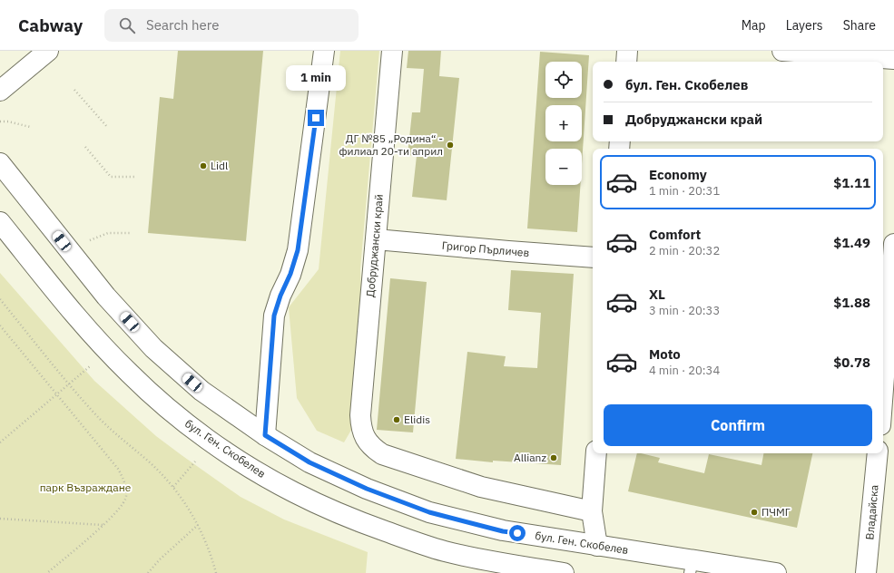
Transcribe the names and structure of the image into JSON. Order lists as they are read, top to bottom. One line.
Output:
{"streets":{"street":["Добруджански край","Григор Пърличев","бул. Ген. Скобелев","Владайска"]},"crossings":[["Добруджански край","Григор Пърличев"]],"parks":["парк Възраждане"],"places":["ДГ №85 „Родина“ - филиал 20-ти април","Lidl","Elidis","Allianz","ПЧМГ"],"page":{"header":"Cabway","search":"Search here","nav":["Map","Layers","Share"],"map_buttons":["+","−"],"banner":["бул. Ген. Скобелев","Добруджански край"],"bubble":"1 min","list":[{"name":"Economy","note":"1 min · 20:31","value":"$1.11"},{"name":"Comfort","note":"2 min · 20:32","value":"$1.49"},{"name":"XL","note":"3 min · 20:33","value":"$1.88"},{"name":"Moto","note":"4 min · 20:34","value":"$0.78"}],"buttons":"Confirm"}}
